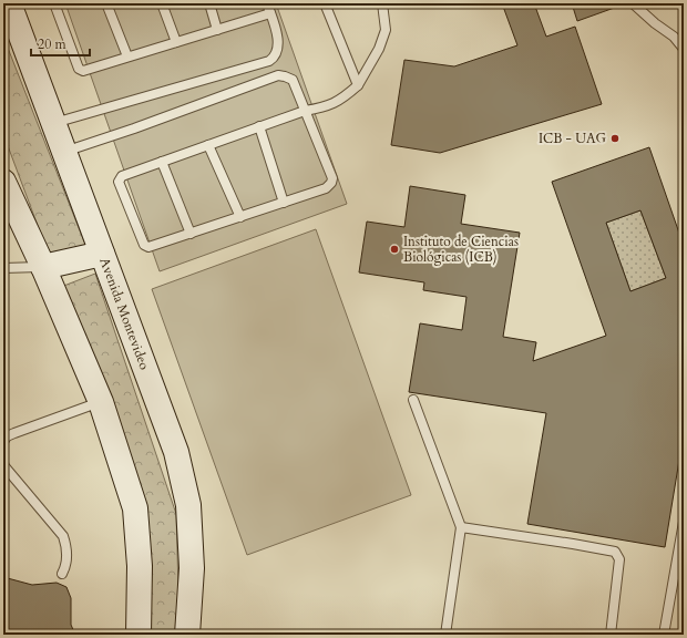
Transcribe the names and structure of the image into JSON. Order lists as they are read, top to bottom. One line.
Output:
{"streets":{"street":["Avenida Montevideo"]},"places":["ICB - UAG","Instituto de Ciencias Biológicas (ICB)"],"scale_bar":"20 m"}
